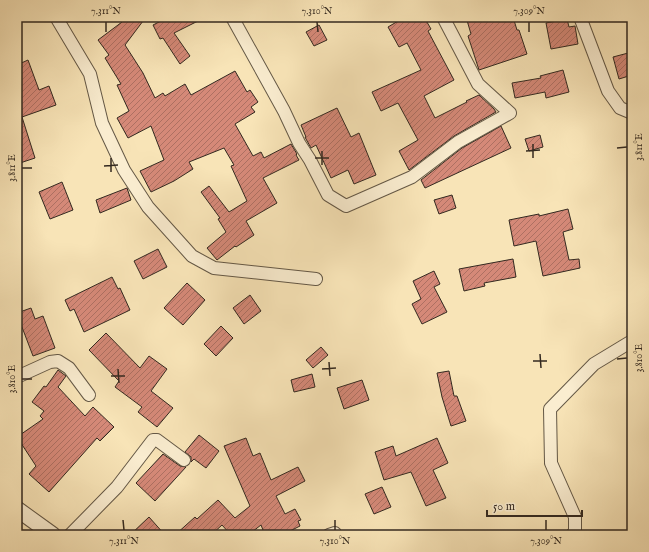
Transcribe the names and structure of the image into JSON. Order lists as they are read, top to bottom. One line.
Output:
{"scale_bar":"50 m","coordinates":["7.311°N","7.310°N","7.309°N","3.811°E","3.810°E"]}
